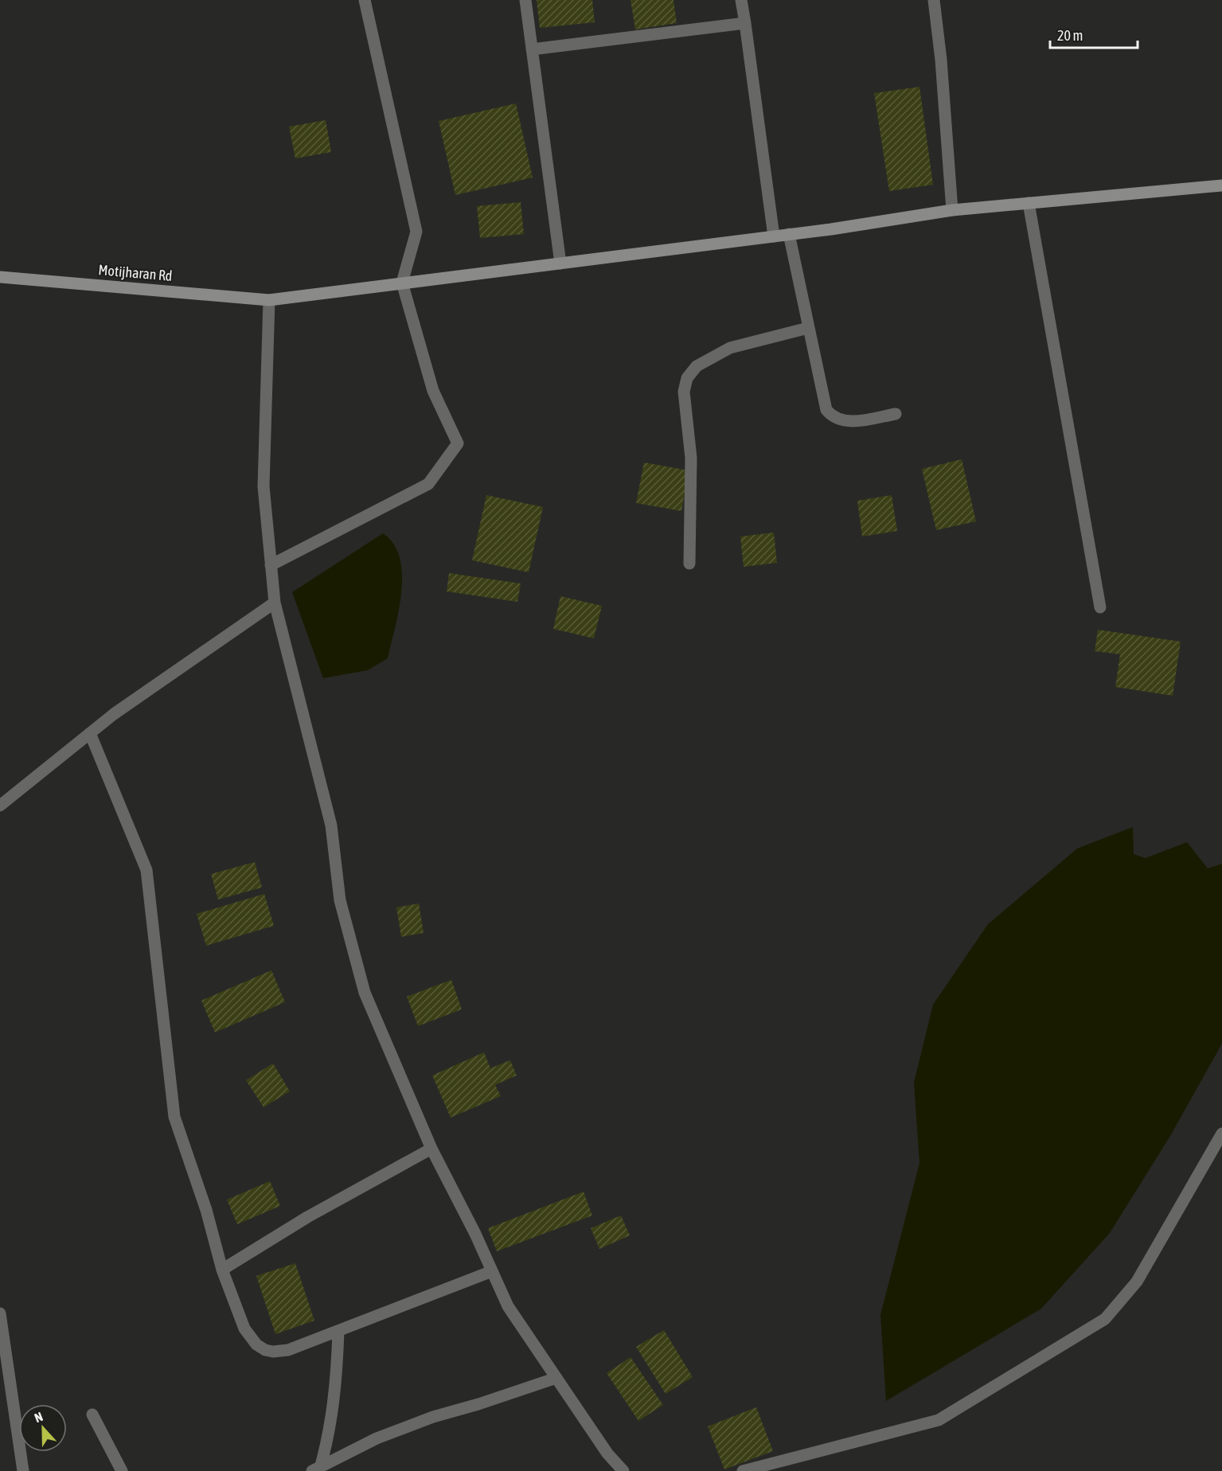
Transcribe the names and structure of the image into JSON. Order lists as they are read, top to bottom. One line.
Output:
{"streets":{"main road":["Motijharan Rd"]},"scale_bar":"20 m","north":"top"}
